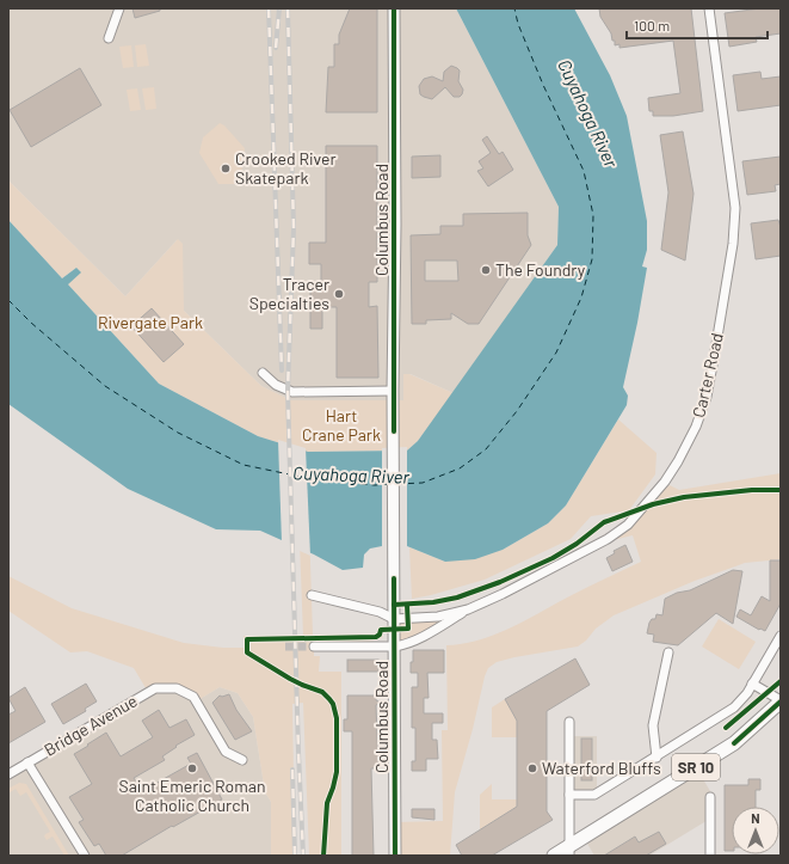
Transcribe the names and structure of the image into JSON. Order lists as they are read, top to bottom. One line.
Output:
{"streets":{"main road":["SR 10"],"street":["Columbus Road","Carter Road","Bridge Avenue"]},"crossings":[["Columbus Road","Carter Road"]],"water":["Cuyahoga River"],"parks":["Rivergate Park","Hart Crane Park"],"places":["Crooked River Skatepark","The Foundry","Tracer Specialties","Saint Emeric Roman Catholic Church","Waterford Bluffs"],"scale_bar":"100 m","north":"top"}
